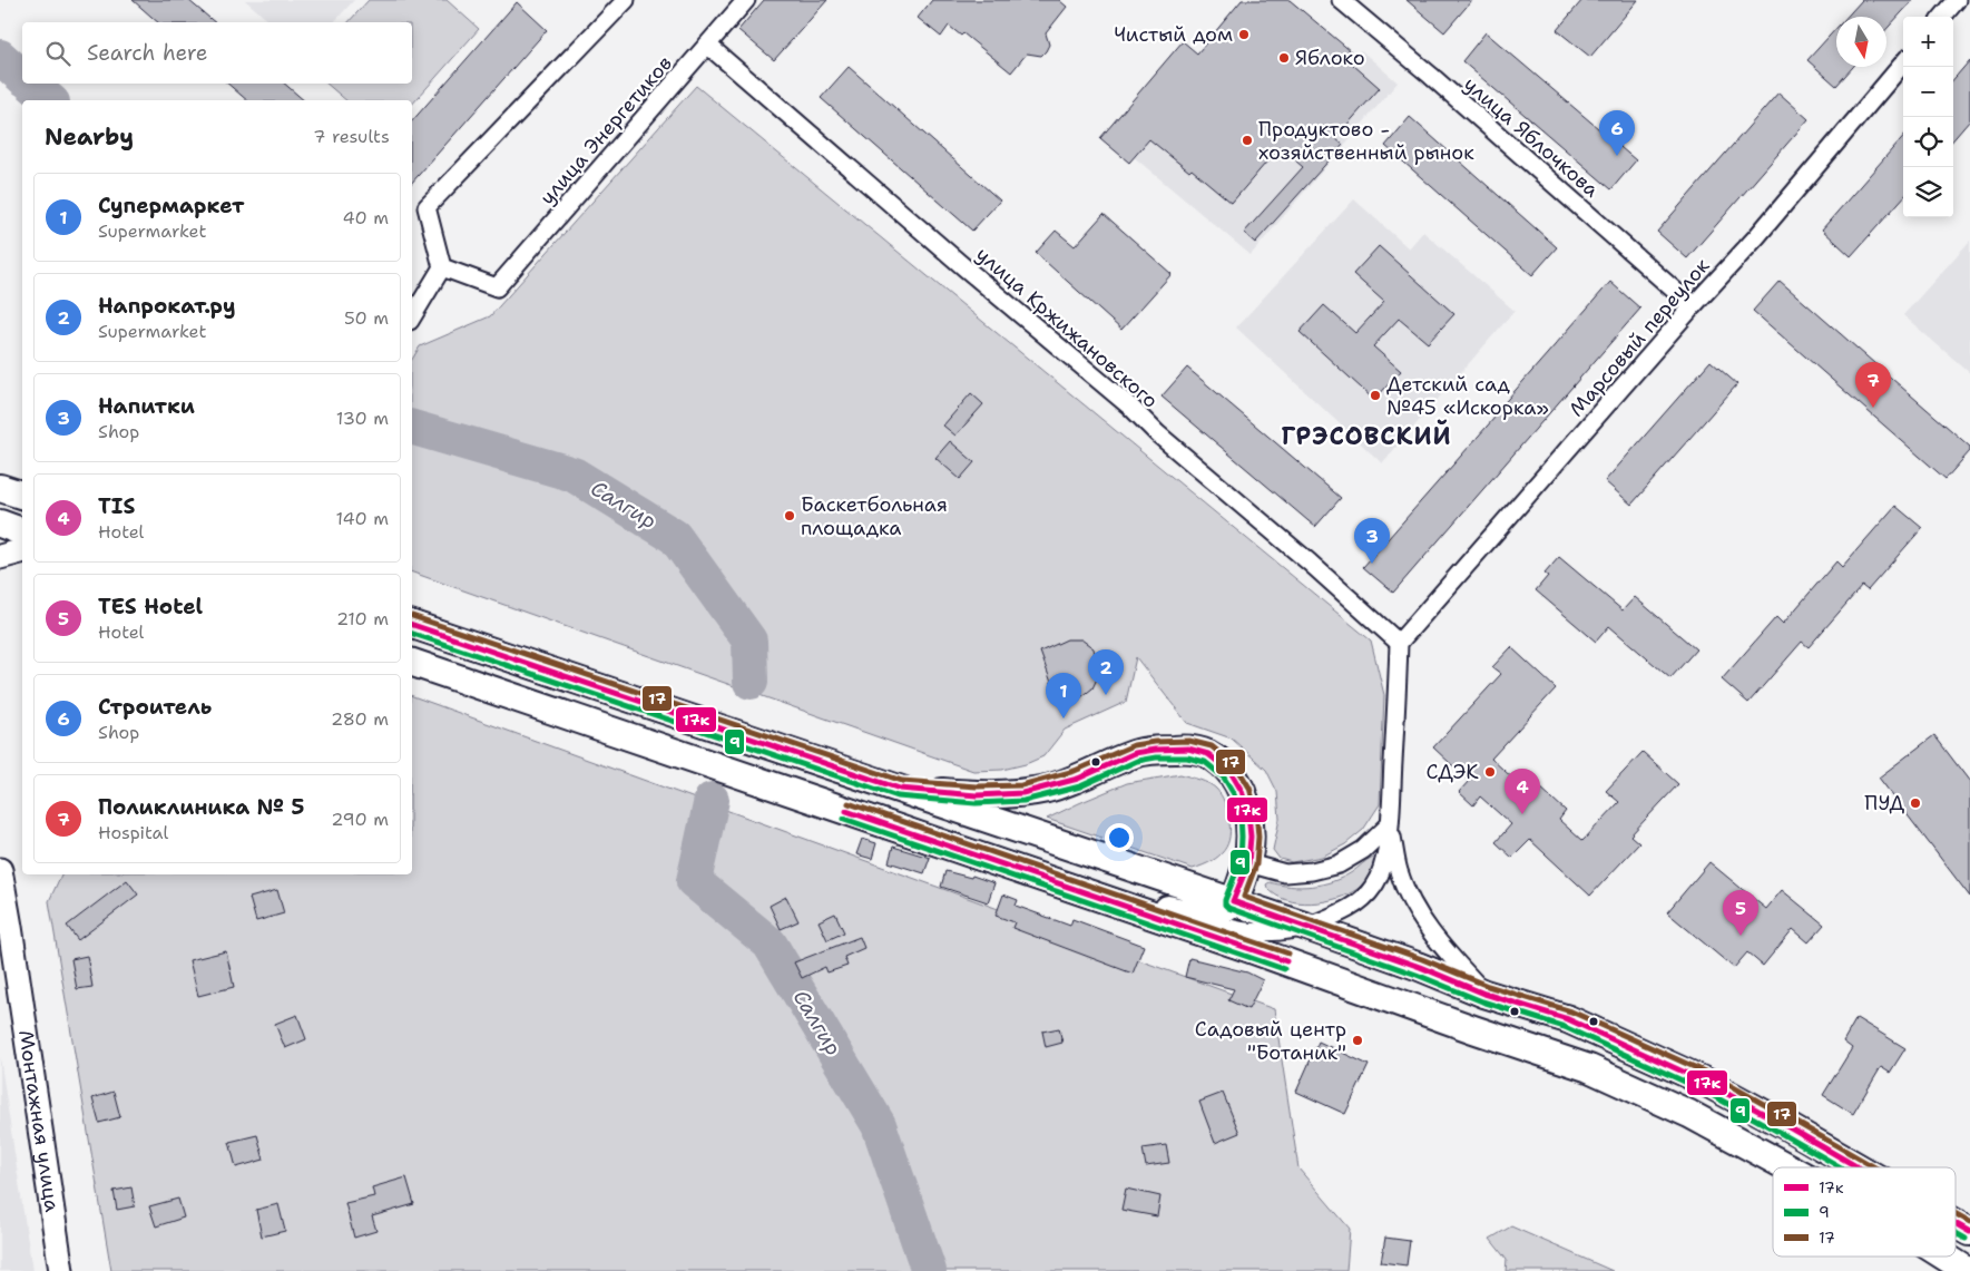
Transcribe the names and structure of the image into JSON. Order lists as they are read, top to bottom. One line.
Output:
{"streets":{"street":["улица Энергетиков","улица Яблочкова","улица Кржижановского","Марсовый переулок","Монтажная улица"]},"crossings":[["улица Энергетиков","улица Кржижановского"],["улица Яблочкова","Марсовый переулок"],["улица Кржижановского","Марсовый переулок"]],"districts":["ГРЭСОВСКИЙ"],"water":["Салгир"],"places":["Чистый дом","Яблоко","Продуктово - хозяйственный рынок","Детский сад №45 «Искорка»","Баскетбольная площадка","СДЭК","ПУД","Садовый центр \"Ботаник\""],"lines":["transit line 17","transit line 17к","transit line 9"],"legend":["17к","9","17"],"north":"bottom","page":{"map_buttons":["+","−"],"search":"Search here","heading":["Nearby","7 results"],"pins":["6","7","3","2","1","4","5"],"list":[{"mark":"1","name":"Супермаркет","note":"Supermarket","value":"40 m"},{"mark":"2","name":"Напрокат.ру","note":"Supermarket","value":"50 m"},{"mark":"3","name":"Напитки","note":"Shop","value":"130 m"},{"mark":"4","name":"TIS","note":"Hotel","value":"140 m"},{"mark":"5","name":"TES Hotel","note":"Hotel","value":"210 m"},{"mark":"6","name":"Строитель","note":"Shop","value":"280 m"},{"mark":"7","name":"Поликлиника № 5","note":"Hospital","value":"290 m"}]}}
